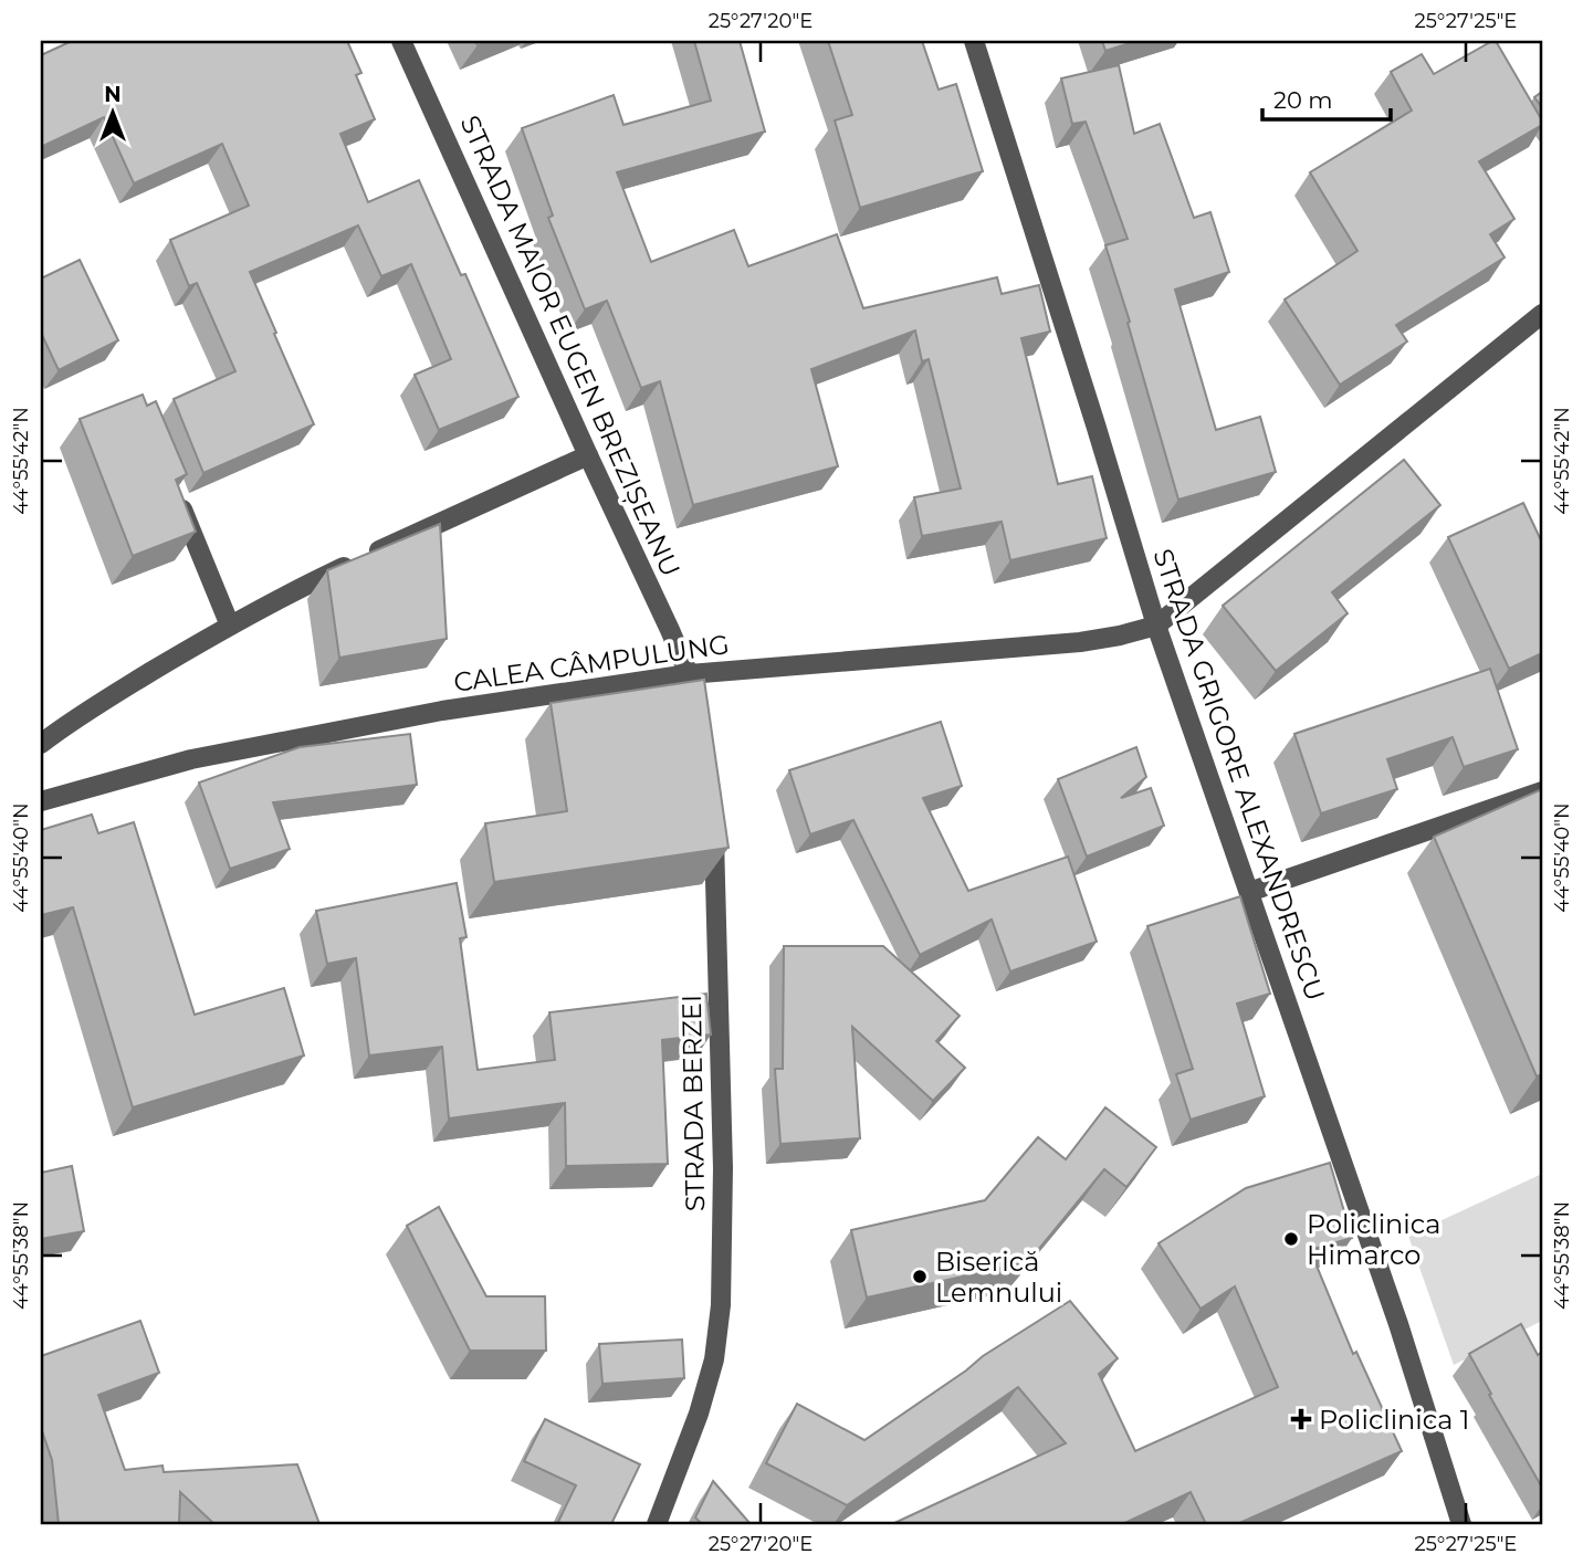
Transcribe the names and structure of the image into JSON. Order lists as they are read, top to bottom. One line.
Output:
{"streets":{"street":["STRADA MAIOR EUGEN BREZIȘEANU","CALEA CÂMPULUNG","STRADA GRIGORE ALEXANDRESCU","STRADA BERZEI"]},"crossings":[["STRADA MAIOR EUGEN BREZIȘEANU","CALEA CÂMPULUNG"],["CALEA CÂMPULUNG","STRADA GRIGORE ALEXANDRESCU"]],"places":{"other":["Policlinica Himarco","Biserică Lemnului"],"health":["Policlinica 1"]},"scale_bar":"20 m","north":"top","coordinates":["25°27'20\"E","25°27'25\"E","44°55'42\"N","44°55'40\"N","44°55'38\"N"]}
